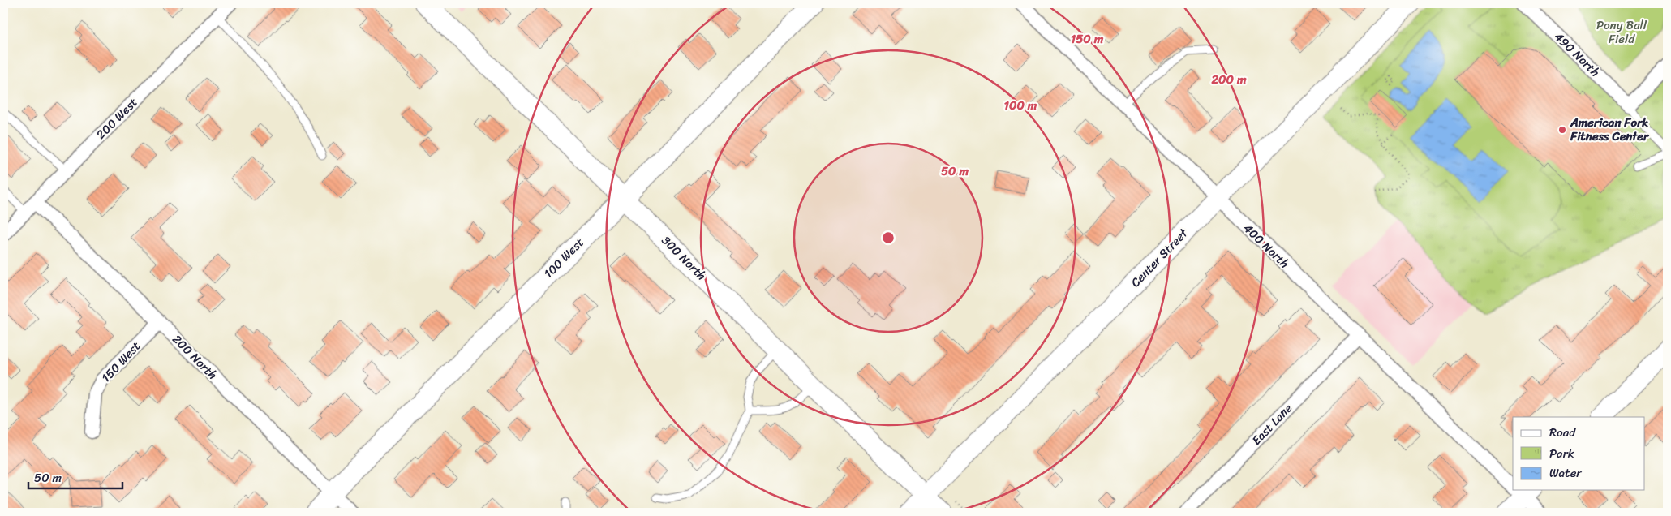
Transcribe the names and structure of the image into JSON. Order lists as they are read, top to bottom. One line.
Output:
{"streets":{"street":["490 North","200 West","400 North","100 West","300 North","Center Street","200 North","150 West","East Lane"]},"crossings":[["200 West","200 North"],["400 North","Center Street"],["400 North","East Lane"],["100 West","300 North"],["100 West","200 North"],["300 North","Center Street"],["200 North","150 West"]],"parks":["Pony Ball Field"],"places":["American Fork Fitness Center"],"legend":["Road","Park","Water"],"scale_bar":"50 m","rings":["150 m","200 m","100 m","50 m"]}
